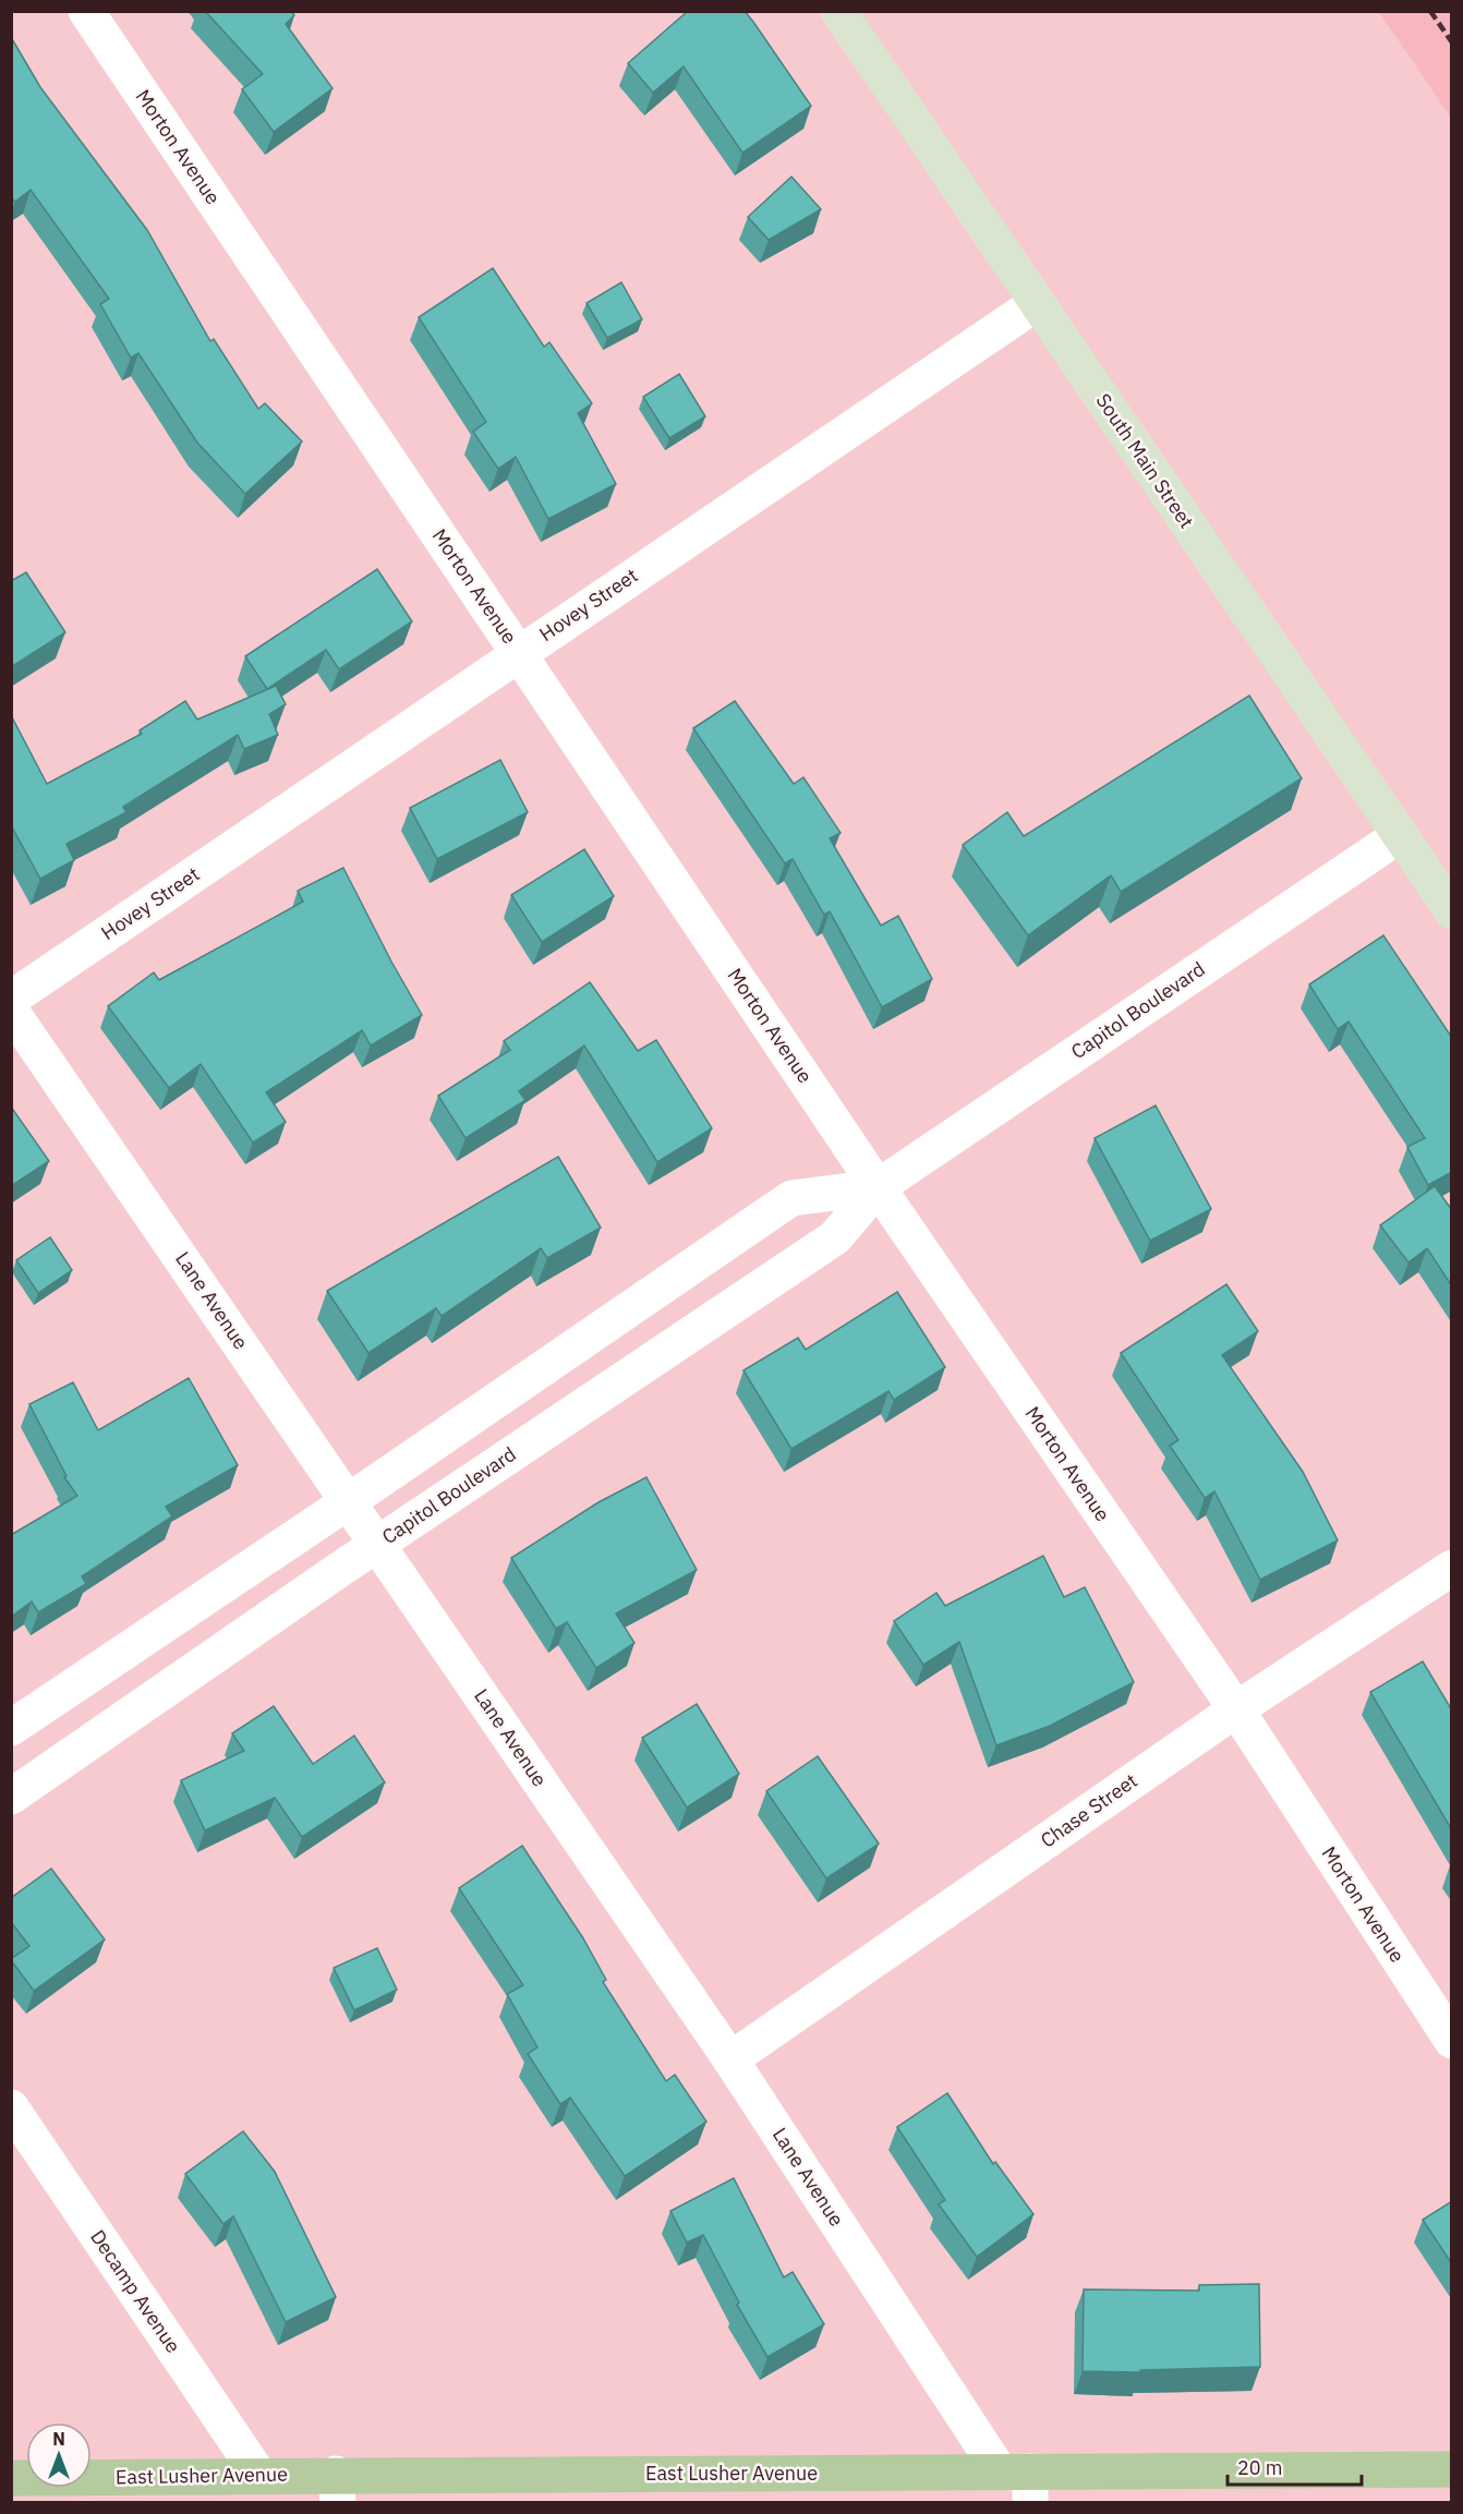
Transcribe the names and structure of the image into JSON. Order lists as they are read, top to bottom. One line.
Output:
{"streets":{"main road":["South Main Street","East Lusher Avenue"],"street":["Morton Avenue","Hovey Street","Capitol Boulevard","Lane Avenue","Chase Street","Decamp Avenue"]},"crossings":[["Morton Avenue","Hovey Street"],["Morton Avenue","Capitol Boulevard"],["Morton Avenue","Chase Street"],["South Main Street","Hovey Street"],["South Main Street","Capitol Boulevard"],["Capitol Boulevard","Lane Avenue"],["Lane Avenue","Chase Street"],["Lane Avenue","East Lusher Avenue"],["Decamp Avenue","East Lusher Avenue"]],"scale_bar":"20 m","north":"top"}
